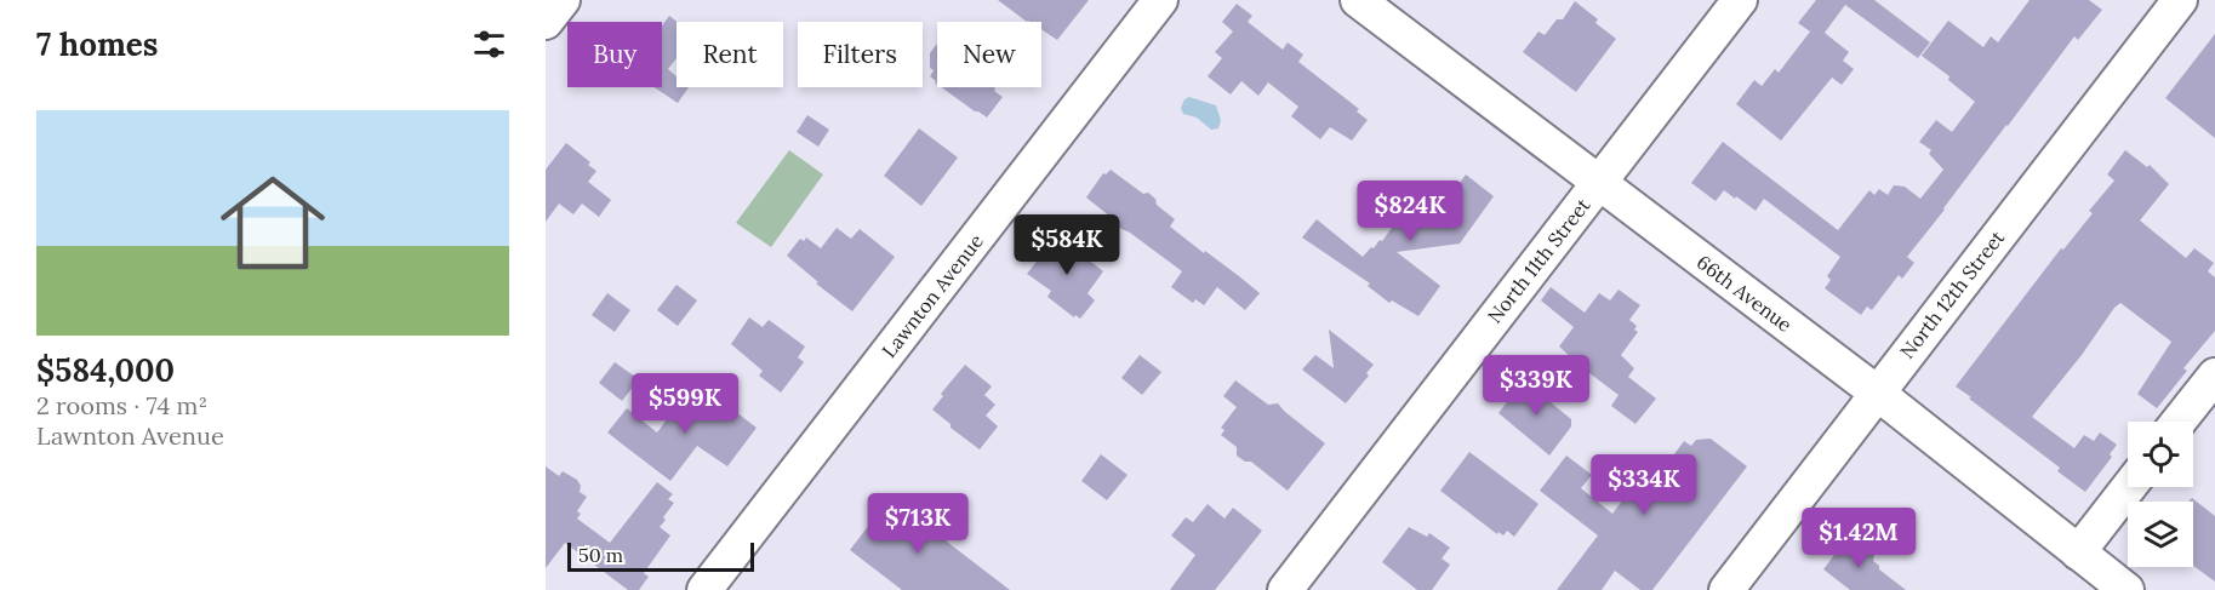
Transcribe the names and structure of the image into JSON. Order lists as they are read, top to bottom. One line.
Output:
{"streets":{"street":["North 11th Street","66th Avenue","North 12th Street","Lawnton Avenue"]},"crossings":[["North 11th Street","66th Avenue"],["66th Avenue","North 12th Street"]],"scale_bar":"50 m","page":{"heading":"7 homes","chip":["Buy","Rent","Filters","New"],"list":[{"name":"$584,000","note":"2 rooms · 74 m² · Lawnton Avenue"}],"price":["$824K","$584K","$339K","$599K","$334K","$713K","$1.42M"],"scale":"50 m"}}
